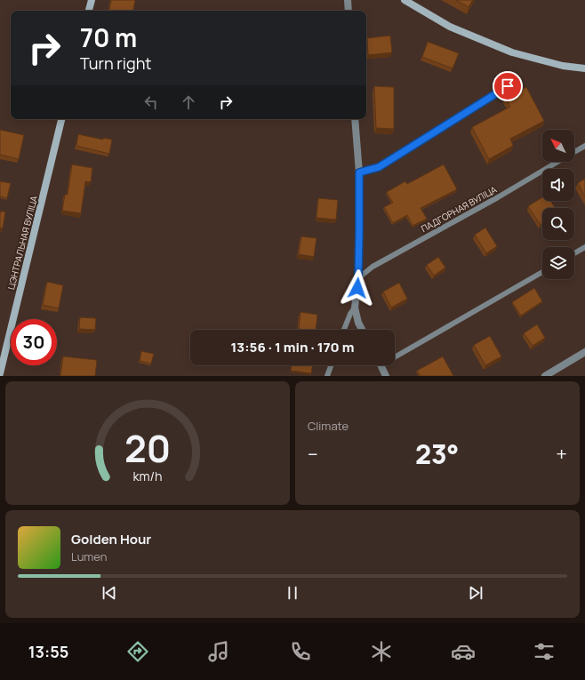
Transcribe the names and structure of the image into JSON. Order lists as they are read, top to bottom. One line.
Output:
{"streets":{"street":["ЦЭНТРАЛЬНАЯ ВУЛІЦА"],"lane":["ПАДГОРНАЯ ВУЛІЦА"]},"north":"top left","page":{"turn":["70 m","Turn right"],"limit":"30","trip":"13:56 · 1 min · 170 m","tile":"Climate","heat":["−","23°","+"],"song":["Golden Hour","Lumen"],"tabs":"13:55","gauge":["20","km/h"]}}
